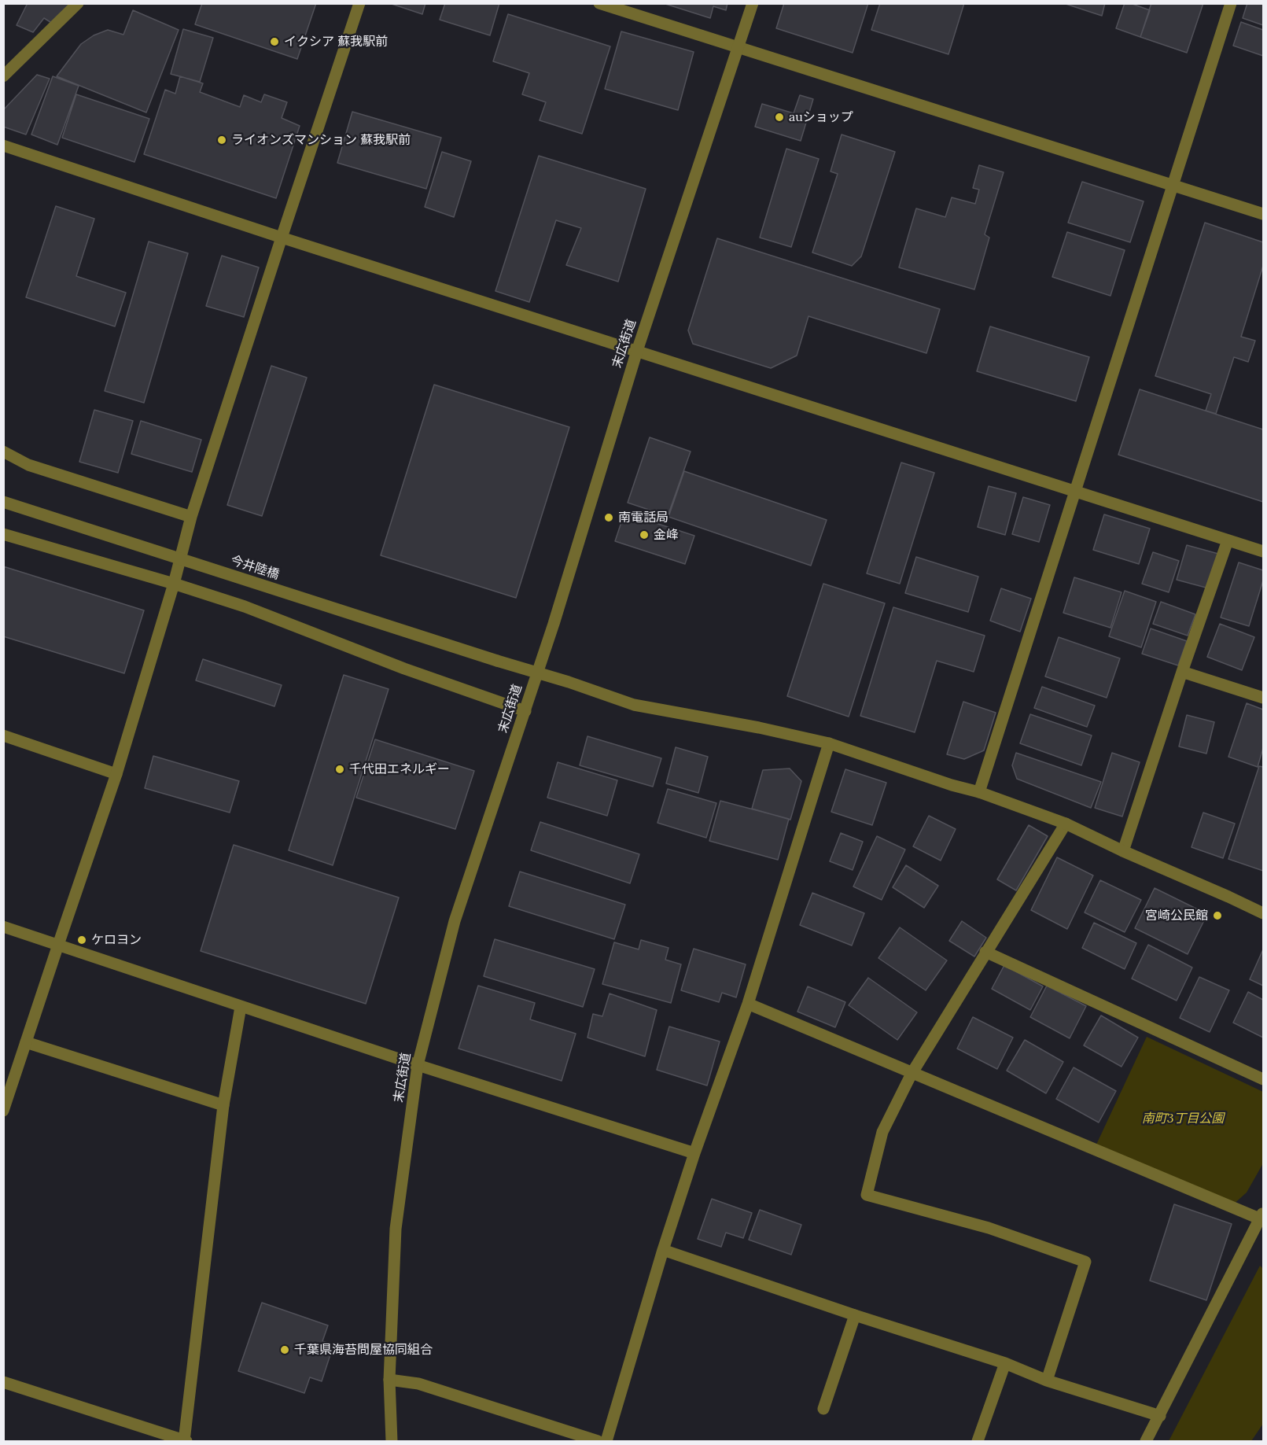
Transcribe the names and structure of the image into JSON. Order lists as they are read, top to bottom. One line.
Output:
{"streets":{"street":["末広街道","今井陸橋"]},"crossings":[["末広街道","今井陸橋"]],"parks":["南町3丁目公園"],"places":["イクシア 蘇我駅前","auショップ","ライオンズマンション 蘇我駅前","南電話局","金峰","千代田エネルギー","宮崎公民館","ケロヨン","千葉県海苔問屋協同組合"]}
